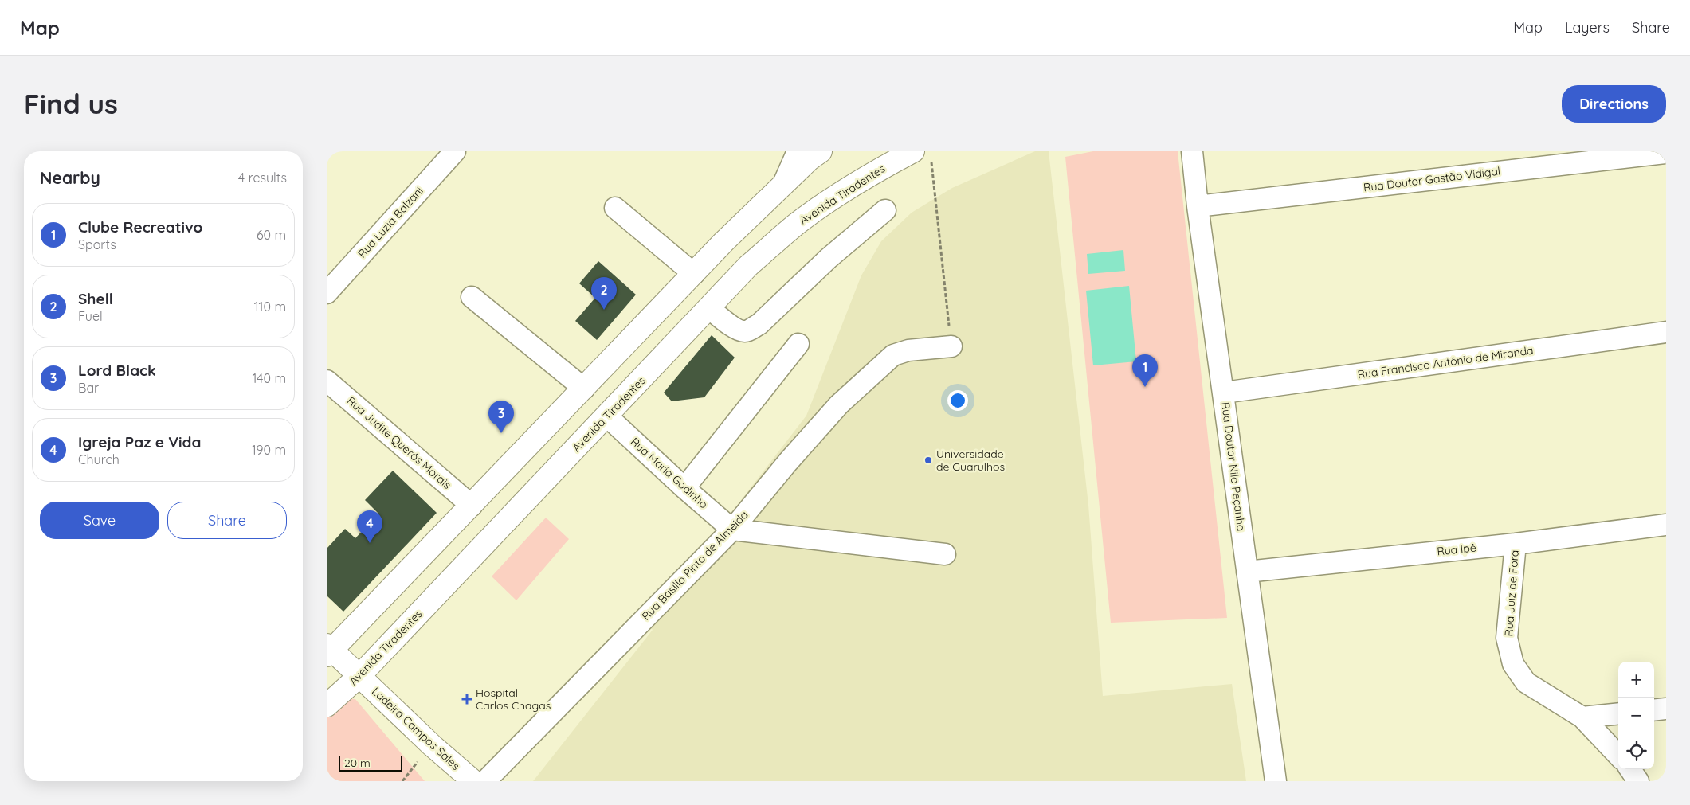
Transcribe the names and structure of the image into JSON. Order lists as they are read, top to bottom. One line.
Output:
{"streets":{"main road":["Avenida Tiradentes","Ladeira Campos Sales"],"street":["Rua Doutor Gastão Vidigal","Rua Luzia Balzani","Rua Francisco Antônio de Miranda","Rua Judite Querós Morais","Rua Doutor Nilo Peçanha","Rua Maria Godinho","Rua Ipê","Rua Basílio Pinto de Almeida","Rua Juiz de Fora"]},"crossings":[["Rua Doutor Gastão Vidigal","Rua Doutor Nilo Peçanha"],["Avenida Tiradentes","Rua Maria Godinho"],["Avenida Tiradentes","Ladeira Campos Sales"],["Rua Francisco Antônio de Miranda","Rua Doutor Nilo Peçanha"],["Rua Doutor Nilo Peçanha","Rua Ipê"],["Rua Maria Godinho","Rua Basílio Pinto de Almeida"],["Rua Ipê","Rua Juiz de Fora"]],"places":{"other":["Universidade de Guarulhos"],"health":["Hospital Carlos Chagas"]},"scale_bar":"20 m","page":{"header":"Map","nav":["Map","Layers","Share"],"buttons":["Directions",["Save","Share"]],"title":"Find us","heading":["Nearby","4 results"],"list":[{"mark":"1","name":"Clube Recreativo","note":"Sports","value":"60 m"},{"mark":"2","name":"Shell","note":"Fuel","value":"110 m"},{"mark":"3","name":"Lord Black","note":"Bar","value":"140 m"},{"mark":"4","name":"Igreja Paz e Vida","note":"Church","value":"190 m"}],"pins":["2","1","3","4"],"map_buttons":["+","−"],"scale":"20 m"}}
